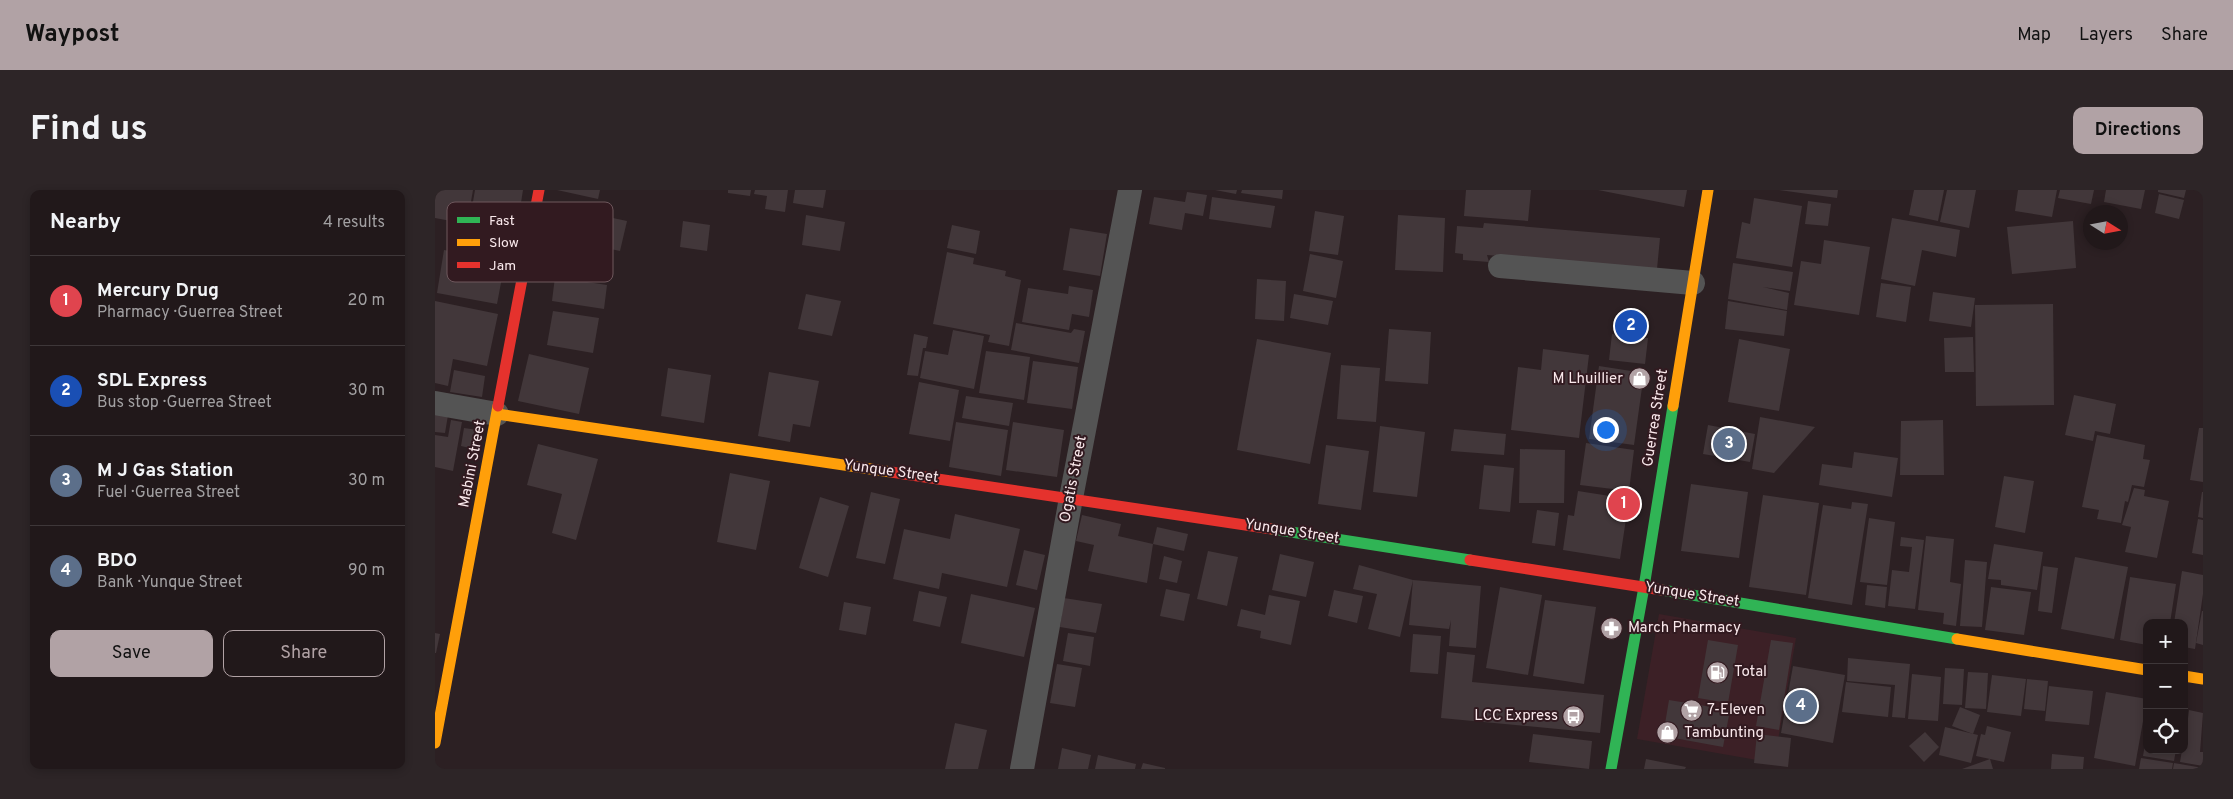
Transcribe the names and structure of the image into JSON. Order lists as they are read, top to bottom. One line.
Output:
{"streets":{"street":["Guerrea Street","Mabini Street","Yunque Street","Ogatis Street"]},"crossings":[["Guerrea Street","Yunque Street"],["Mabini Street","Yunque Street"],["Yunque Street","Ogatis Street"]],"places":{"shop":["M Lhuillier","Tambunting"],"pharmacy":["March Pharmacy"],"fuel station":["Total"],"supermarket":["7-Eleven"],"bus stop":["LCC Express"]},"legend":["Fast","Slow","Jam"],"north":"right","page":{"header":"Waypost","nav":["Map","Layers","Share"],"buttons":["Directions",["Save","Share"]],"title":"Find us","heading":["Nearby","4 results"],"list":[{"mark":"1","name":"Mercury Drug","note":"Pharmacy · Guerrea Street","value":"20 m"},{"mark":"2","name":"SDL Express","note":"Bus stop · Guerrea Street","value":"30 m"},{"mark":"3","name":"M J Gas Station","note":"Fuel · Guerrea Street","value":"30 m"},{"mark":"4","name":"BDO","note":"Bank · Yunque Street","value":"90 m"}],"pins":["2","3","1","4"],"map_buttons":["+","−"]}}
